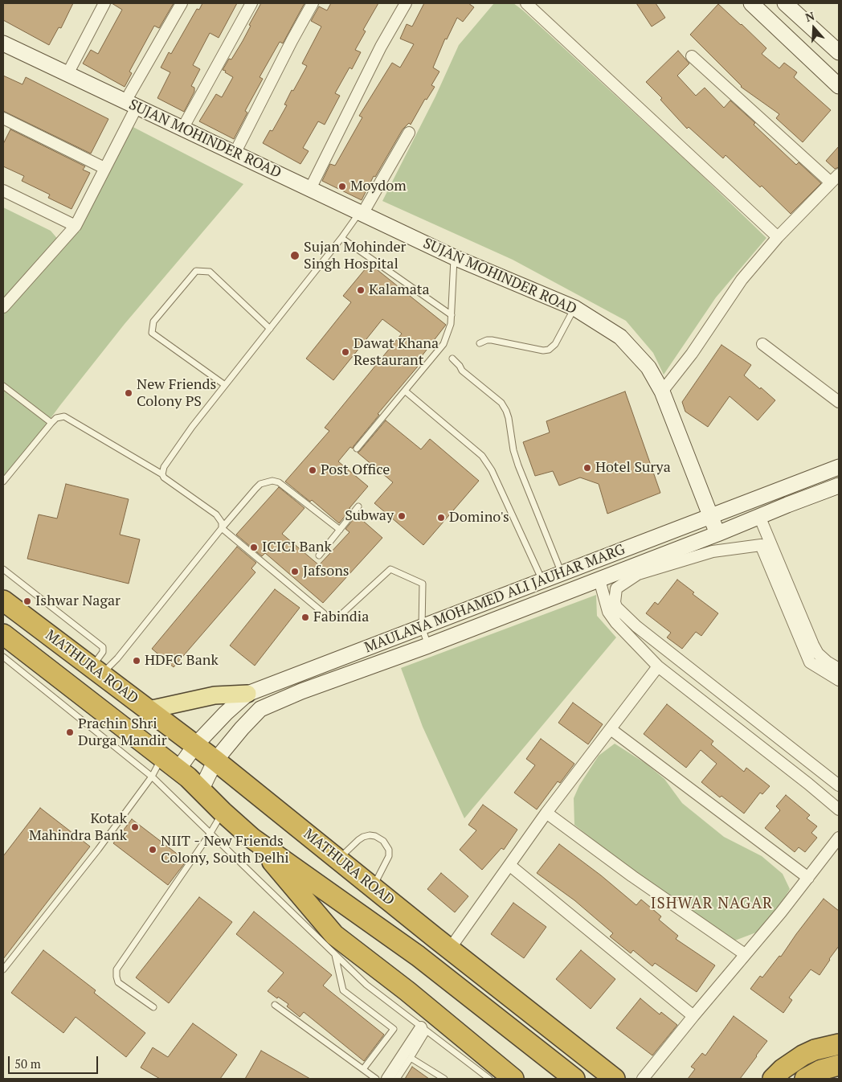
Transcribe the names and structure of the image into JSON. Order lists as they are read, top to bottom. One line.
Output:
{"streets":{"highway":["MATHURA ROAD"],"main road":["SUJAN MOHINDER ROAD","MAULANA MOHAMED ALI JAUHAR MARG"]},"crossings":[["SUJAN MOHINDER ROAD","MAULANA MOHAMED ALI JAUHAR MARG"],["MAULANA MOHAMED ALI JAUHAR MARG","MATHURA ROAD"]],"districts":["ISHWAR NAGAR"],"places":["Moydom","Sujan Mohinder Singh Hospital","Kalamata","Dawat Khana Restaurant","New Friends Colony PS","Hotel Surya","Post Office","Subway","Domino's","ICICI Bank","Jafsons","Ishwar Nagar","Fabindia","HDFC Bank","Prachin Shri Durga Mandir","Kotak Mahindra Bank","NIIT - New Friends Colony, South Delhi"],"scale_bar":"50 m","north":"top"}
